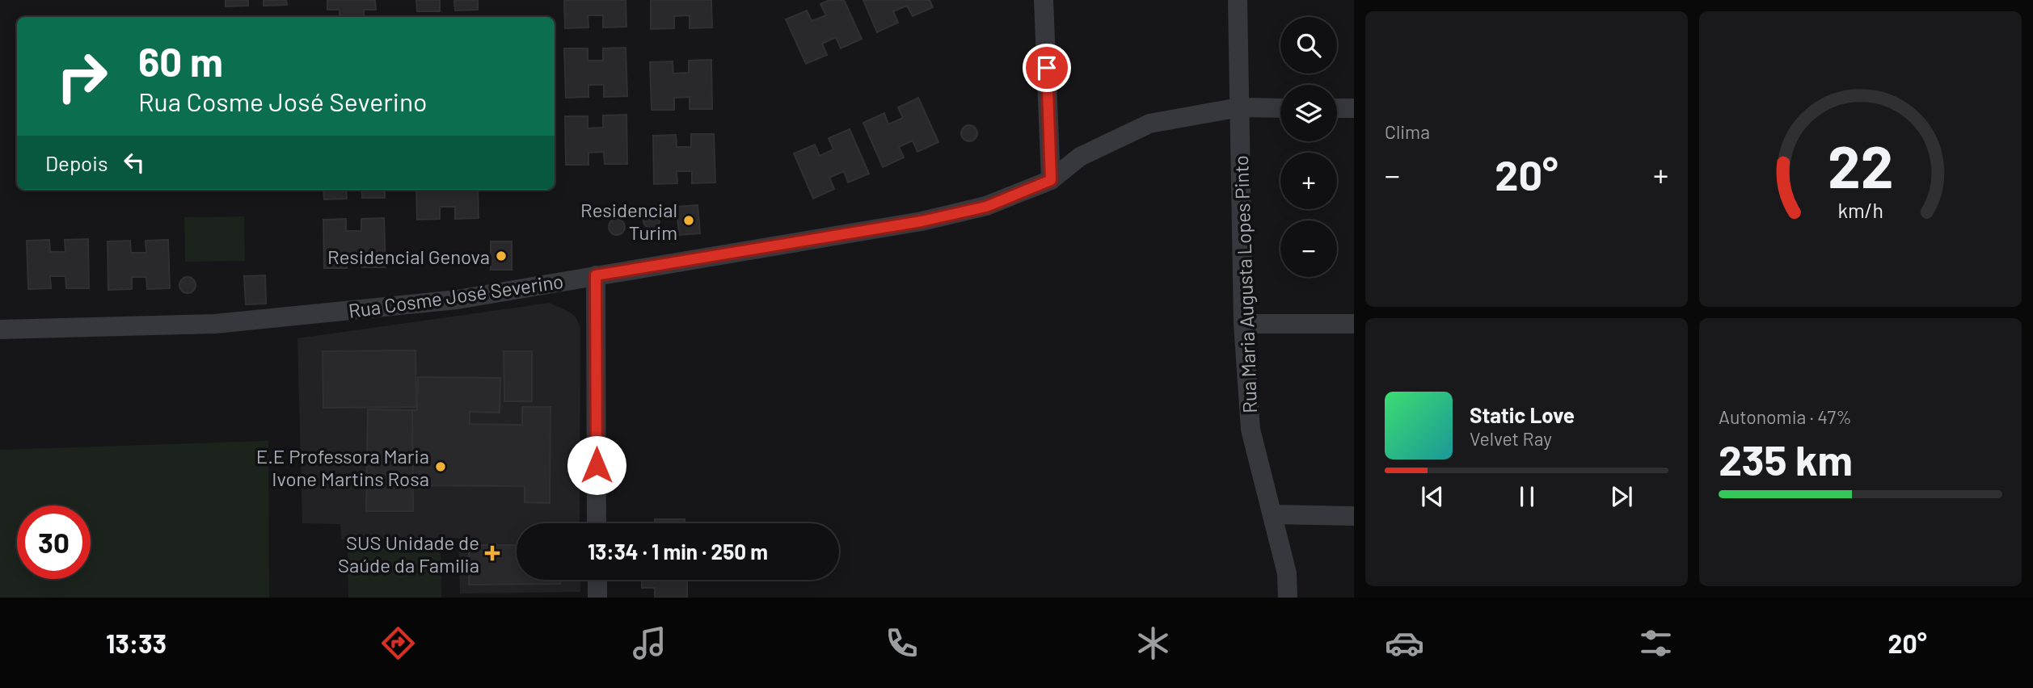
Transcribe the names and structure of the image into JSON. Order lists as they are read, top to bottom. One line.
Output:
{"streets":{"street":["Rua Maria Augusta Lopes Pinto","Rua Cosme José Severino"]},"crossings":[["Rua Maria Augusta Lopes Pinto","Rua Cosme José Severino"]],"places":{"other":["Residencial Turim","Residencial Genova","E.E Professora Maria Ivone Martins Rosa"],"health":["SUS Unidade de Saúde da Familia"]},"page":{"tile":["Clima",["Autonomia · 47%","235 km"]],"map_buttons":["+","−"],"turn":["60 m","Rua Cosme José Severino"],"then":"Depois","heat":["−","20°","+"],"song":["Static Love","Velvet Ray"],"limit":"30","trip":"13:34 · 1 min · 250 m","tabs":["13:33","20°"],"gauge":["22","km/h"]}}
